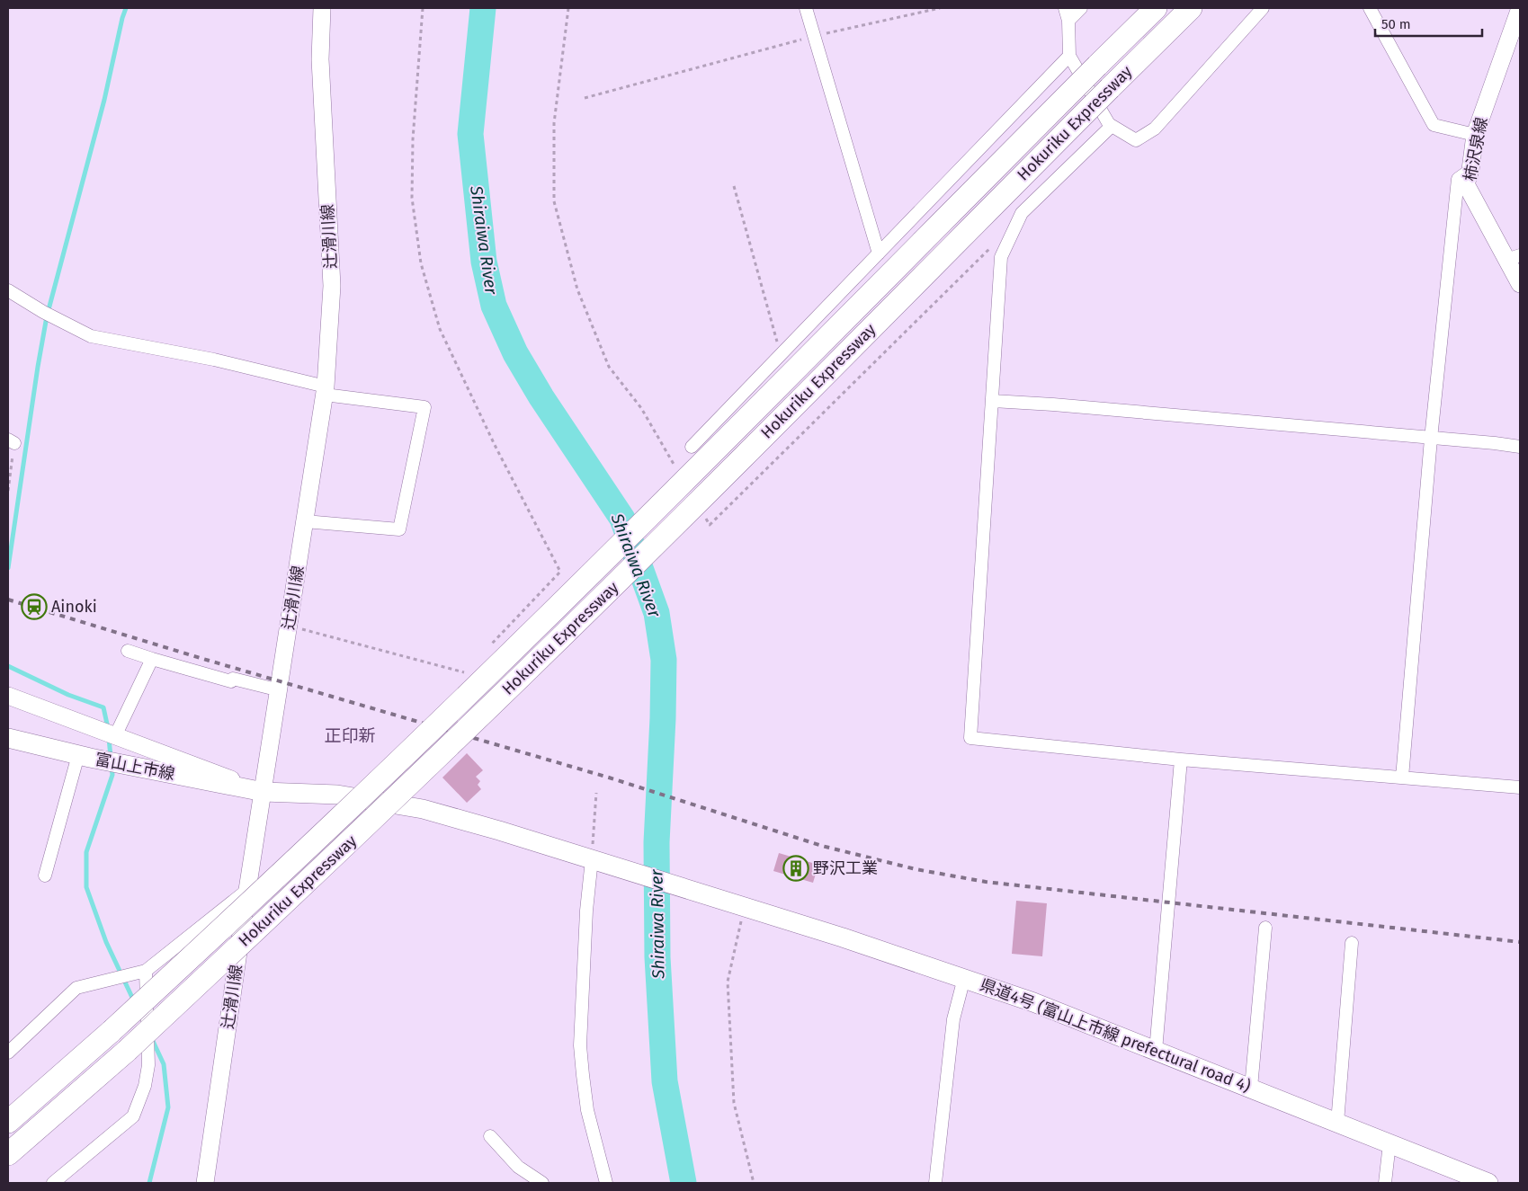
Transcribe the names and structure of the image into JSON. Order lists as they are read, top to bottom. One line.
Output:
{"streets":{"highway":["Hokuriku Expressway"],"main road":["柿沢泉線","辻滑川線","富山上市線","県道4号 (富山上市線 prefectural road 4)"]},"crossings":[["辻滑川線","富山上市線"]],"districts":["正印新"],"water":["Shiraiwa River"],"places":{"station":["Ainoki"],"building":["野沢工業"]},"scale_bar":"50 m"}
